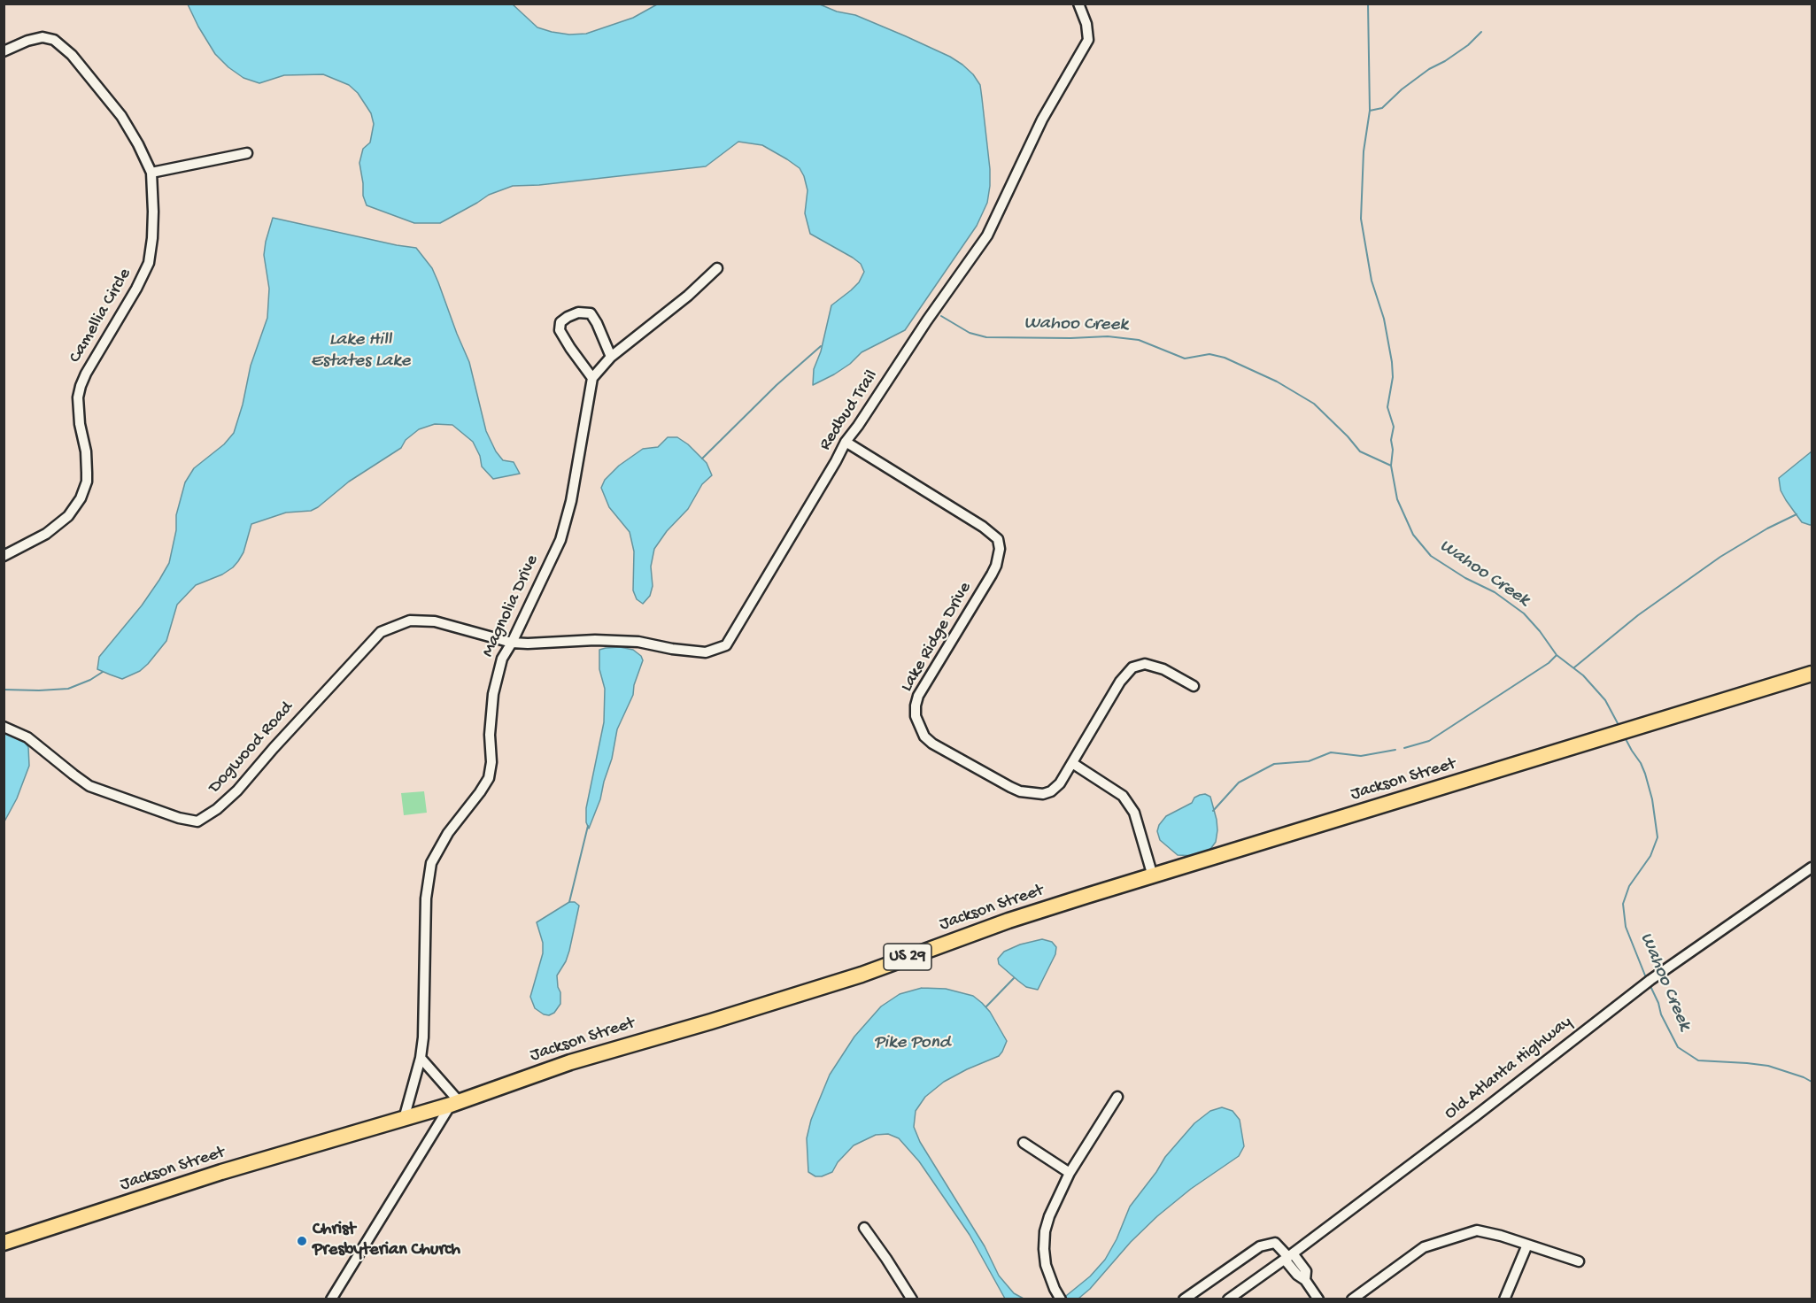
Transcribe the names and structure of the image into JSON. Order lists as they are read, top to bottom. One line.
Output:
{"streets":{"main road":["Jackson Street","US 29"],"street":["Camellia Circle","Redbud Trail","Magnolia Drive","Lake Ridge Drive","Dogwood Road","Old Atlanta Highway"]},"crossings":[["Redbud Trail","Magnolia Drive"],["Redbud Trail","Lake Ridge Drive"],["Redbud Trail","Dogwood Road"],["Magnolia Drive","Dogwood Road"],["Magnolia Drive","Jackson Street"]],"water":["Wahoo Creek","Lake Hill Estates Lake","Pike Pond"],"places":["Christ Presbyterian Church"]}
